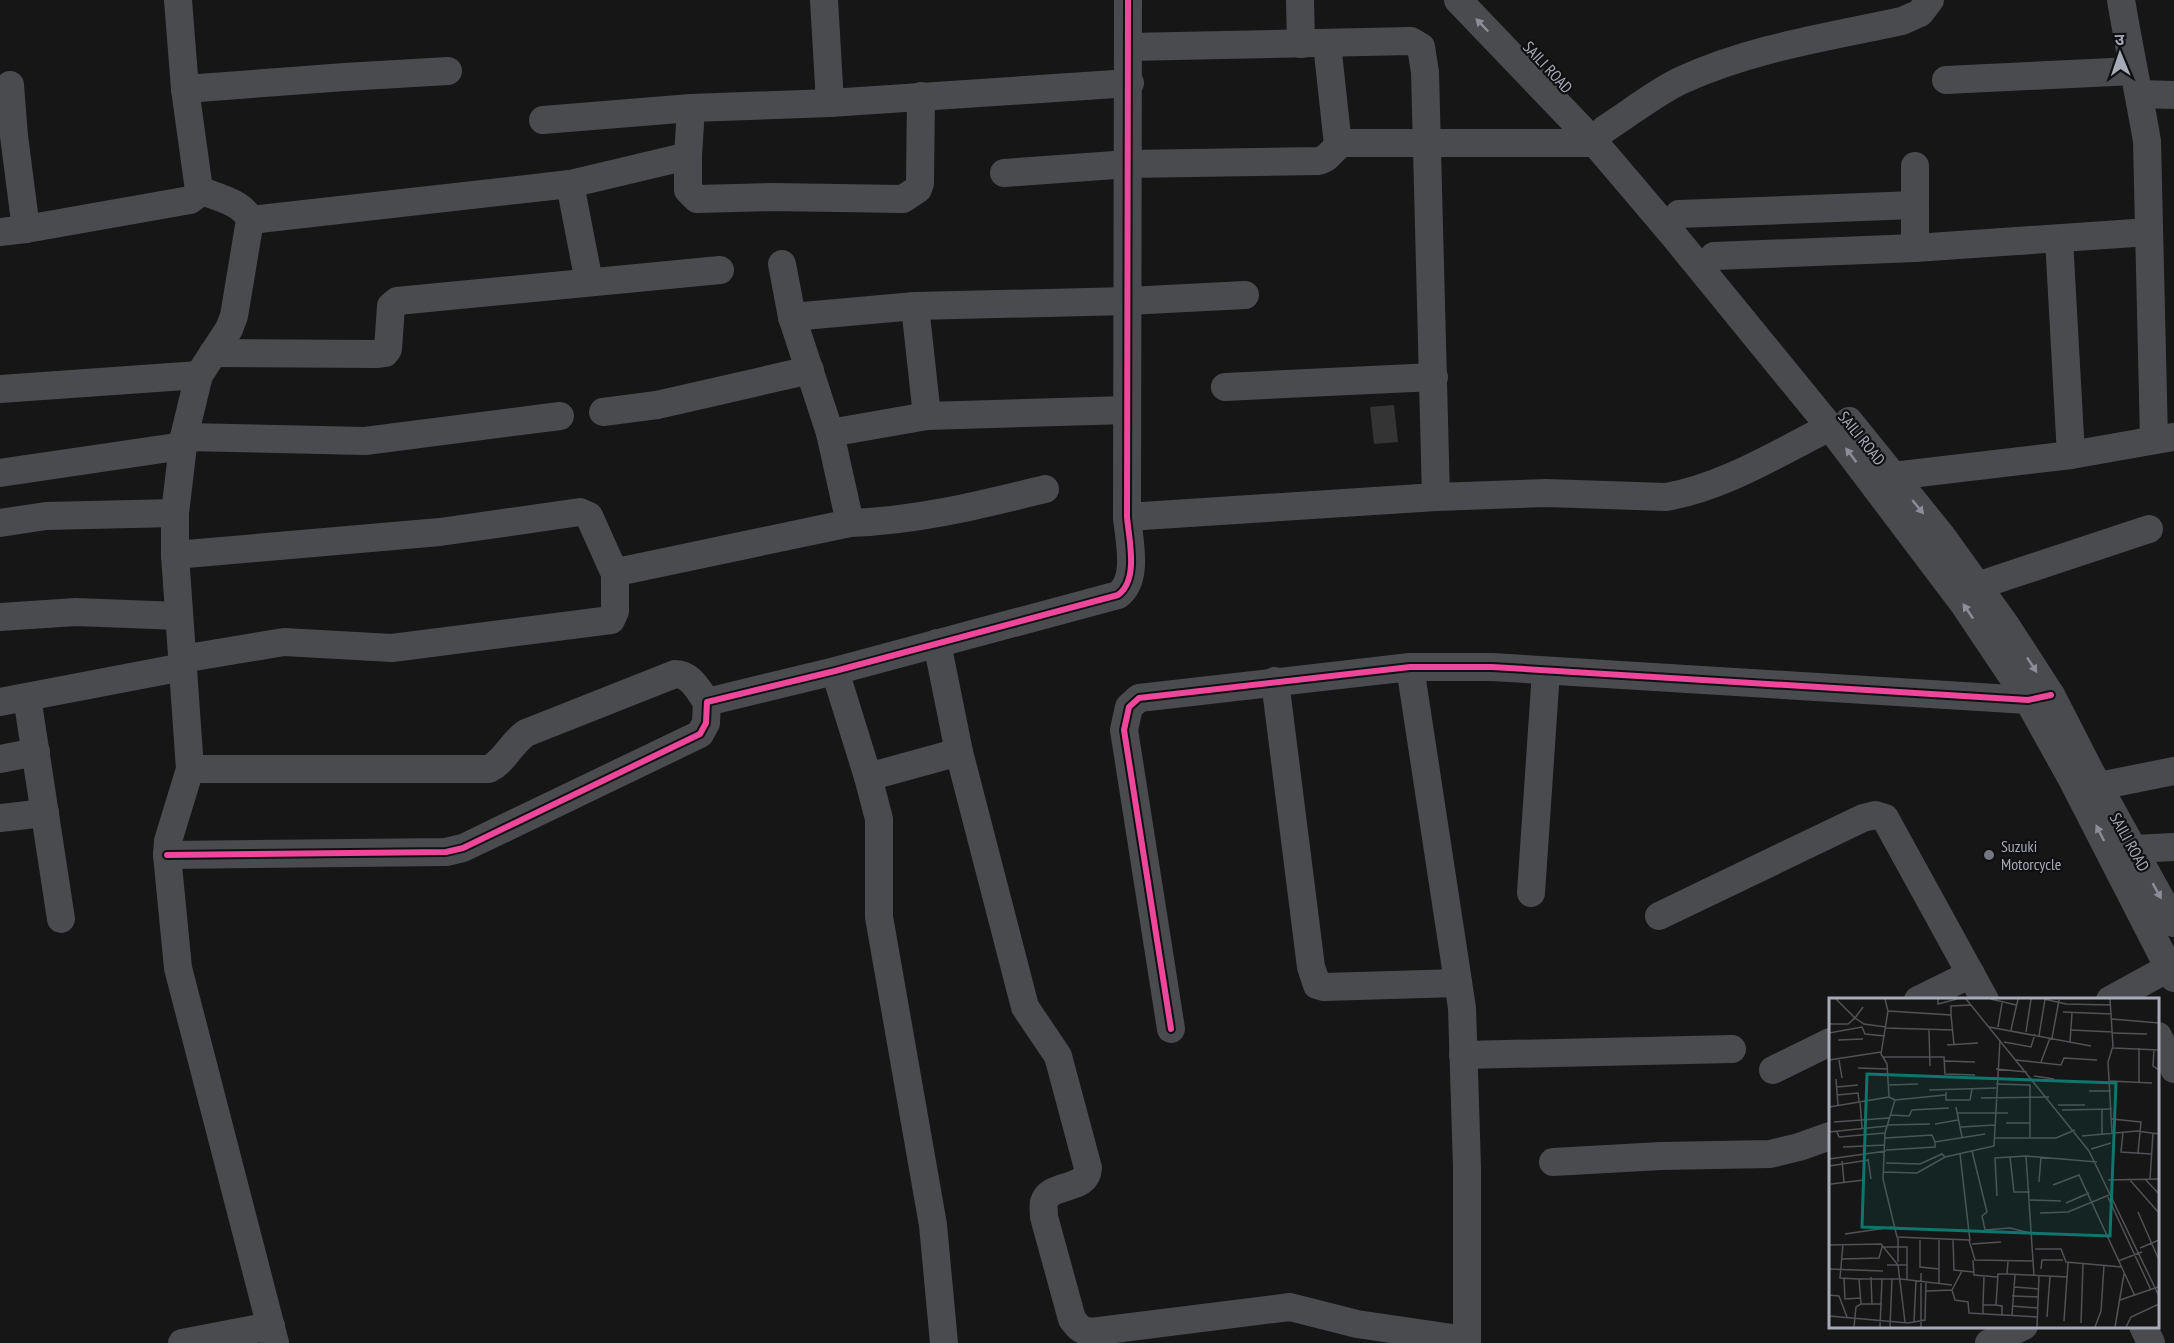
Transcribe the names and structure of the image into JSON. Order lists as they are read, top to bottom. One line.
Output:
{"streets":{"street":["SAILI ROAD"]},"places":["Suzuki Motorcycle"],"north":"top"}
